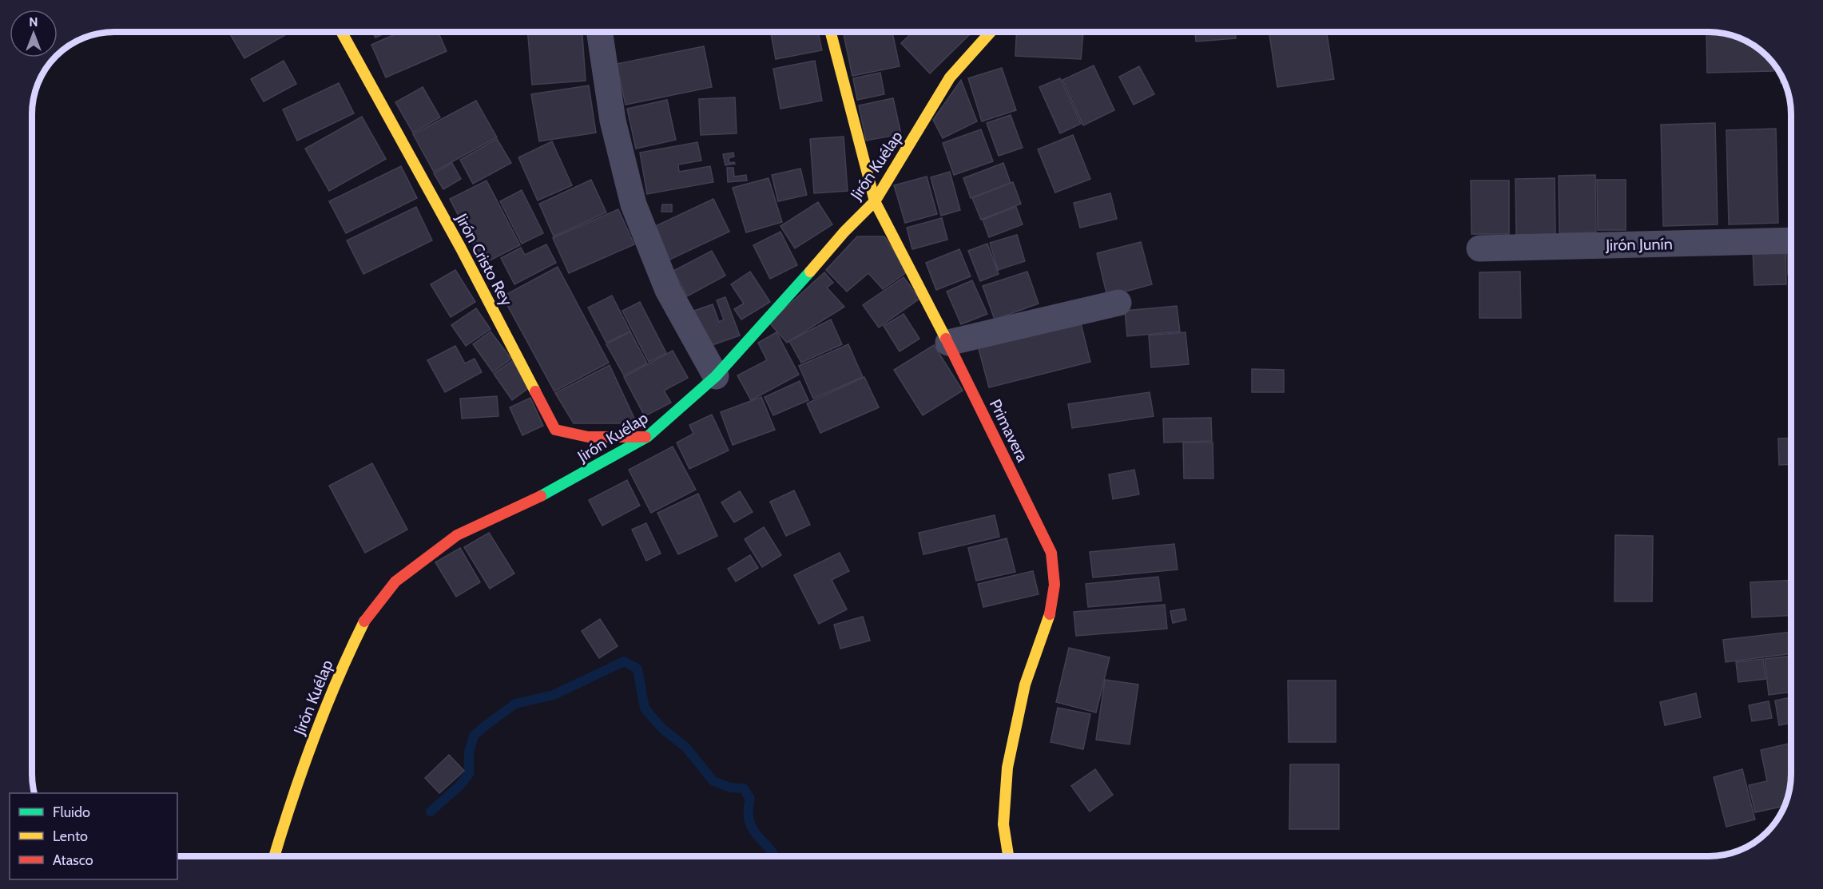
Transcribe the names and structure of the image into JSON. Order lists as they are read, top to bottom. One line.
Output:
{"streets":{"street":["Jirón Kuélap","Jirón Junín","Jirón Cristo Rey","Primavera"]},"crossings":[["Jirón Kuélap","Jirón Cristo Rey"],["Jirón Kuélap","Primavera"]],"legend":["Fluido","Lento","Atasco"],"north":"top"}
